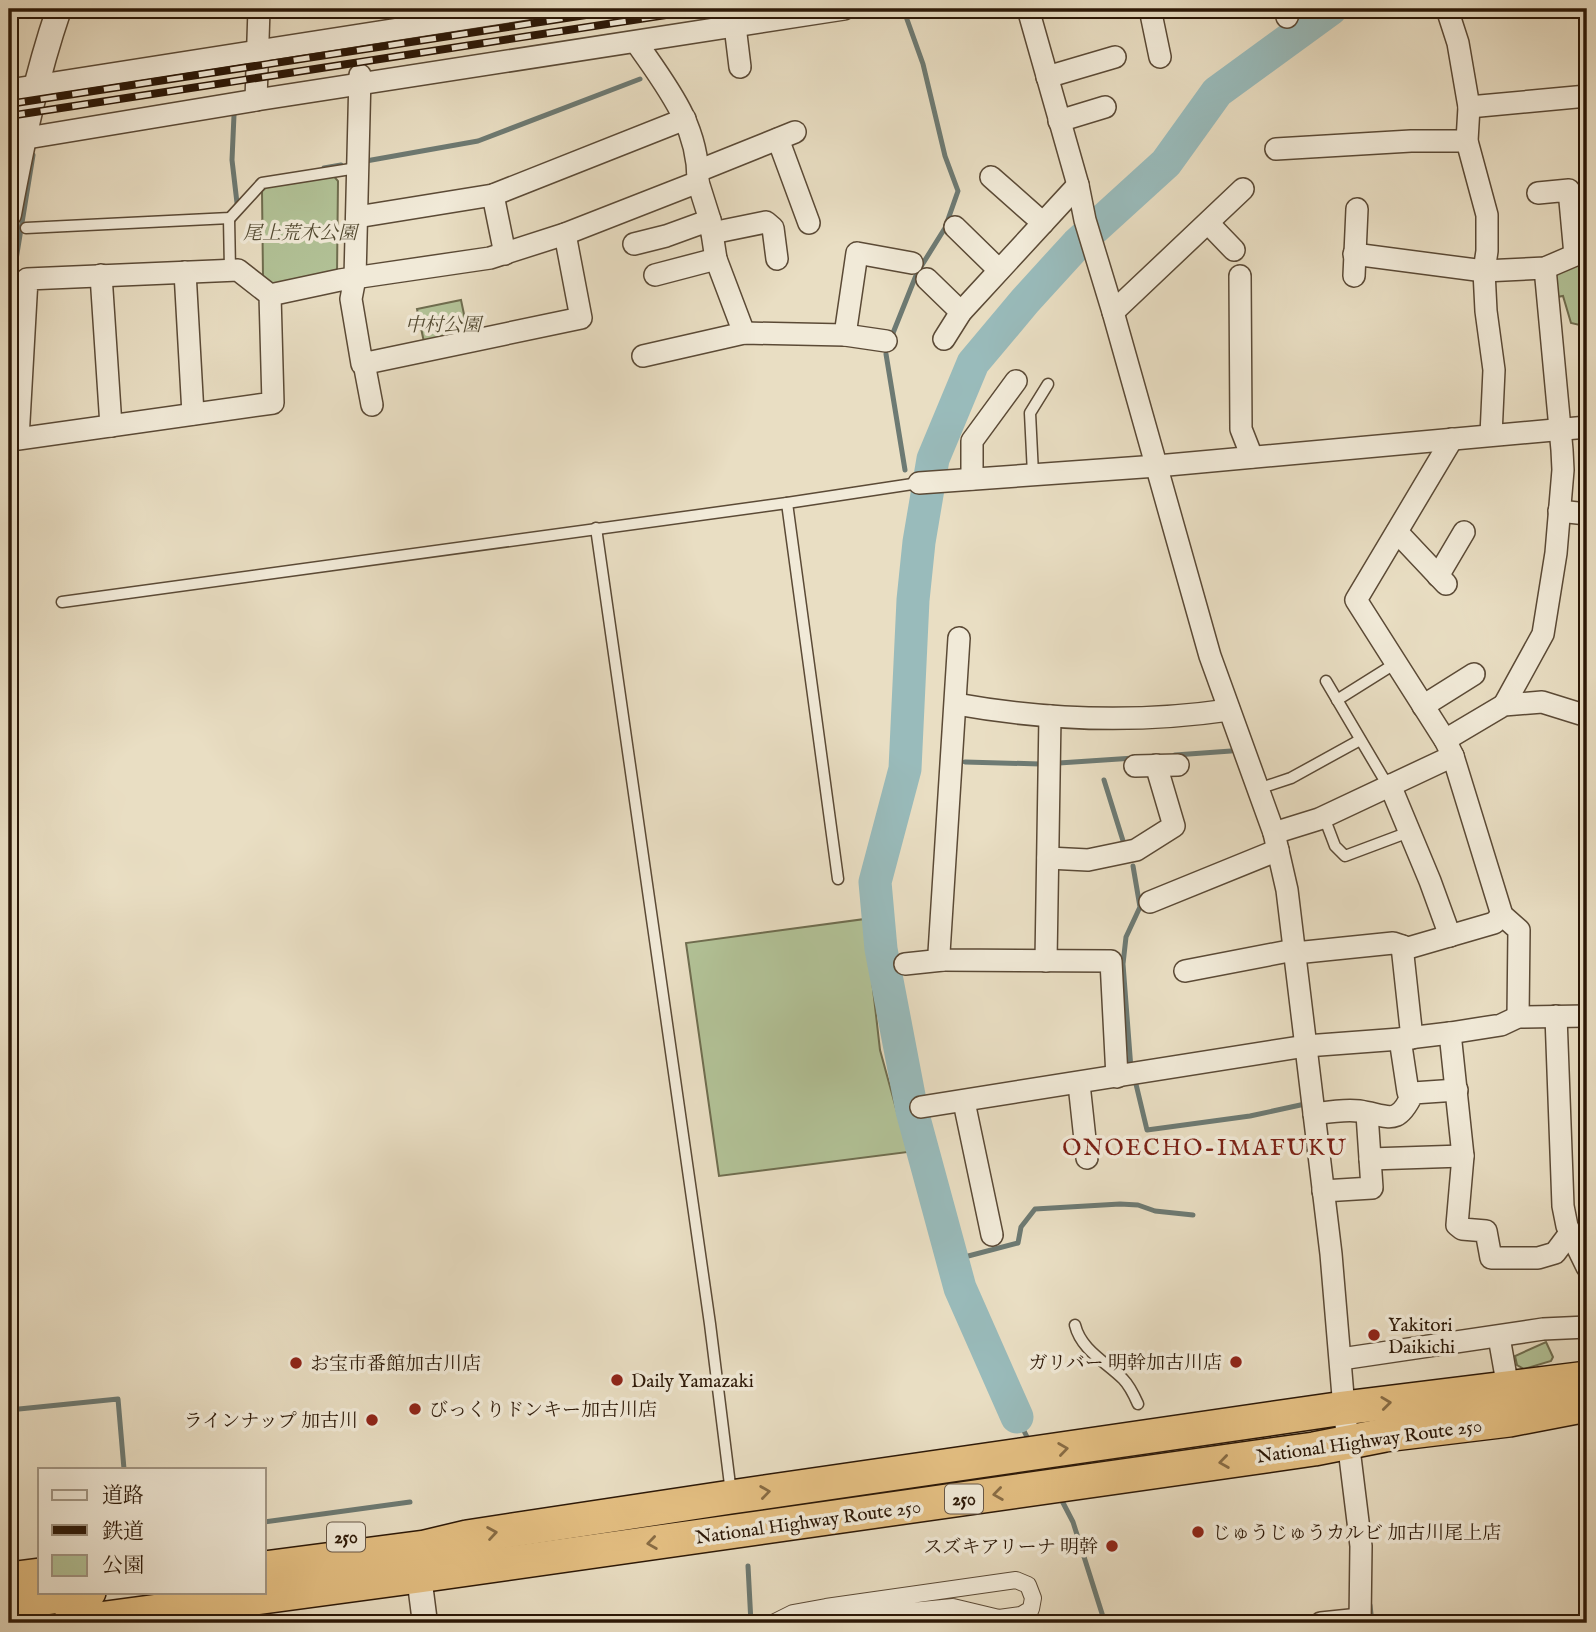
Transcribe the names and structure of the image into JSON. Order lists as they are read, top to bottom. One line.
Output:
{"streets":{"highway":["National Highway Route 250","250"]},"crossings":[["National Highway Route 250","250"]],"districts":["ONOECHO-IMAFUKU"],"parks":["尾上荒木公園","中村公園"],"places":["Yakitori Daikichi","ガリバー 明幹加古川店","お宝市番館加古川店","Daily Yamazaki","びっくりドンキー加古川店","ラインナップ 加古川","じゅうじゅうカルビ 加古川尾上店","スズキアリーナ 明幹"],"legend":["道路","鉄道","公園"]}
